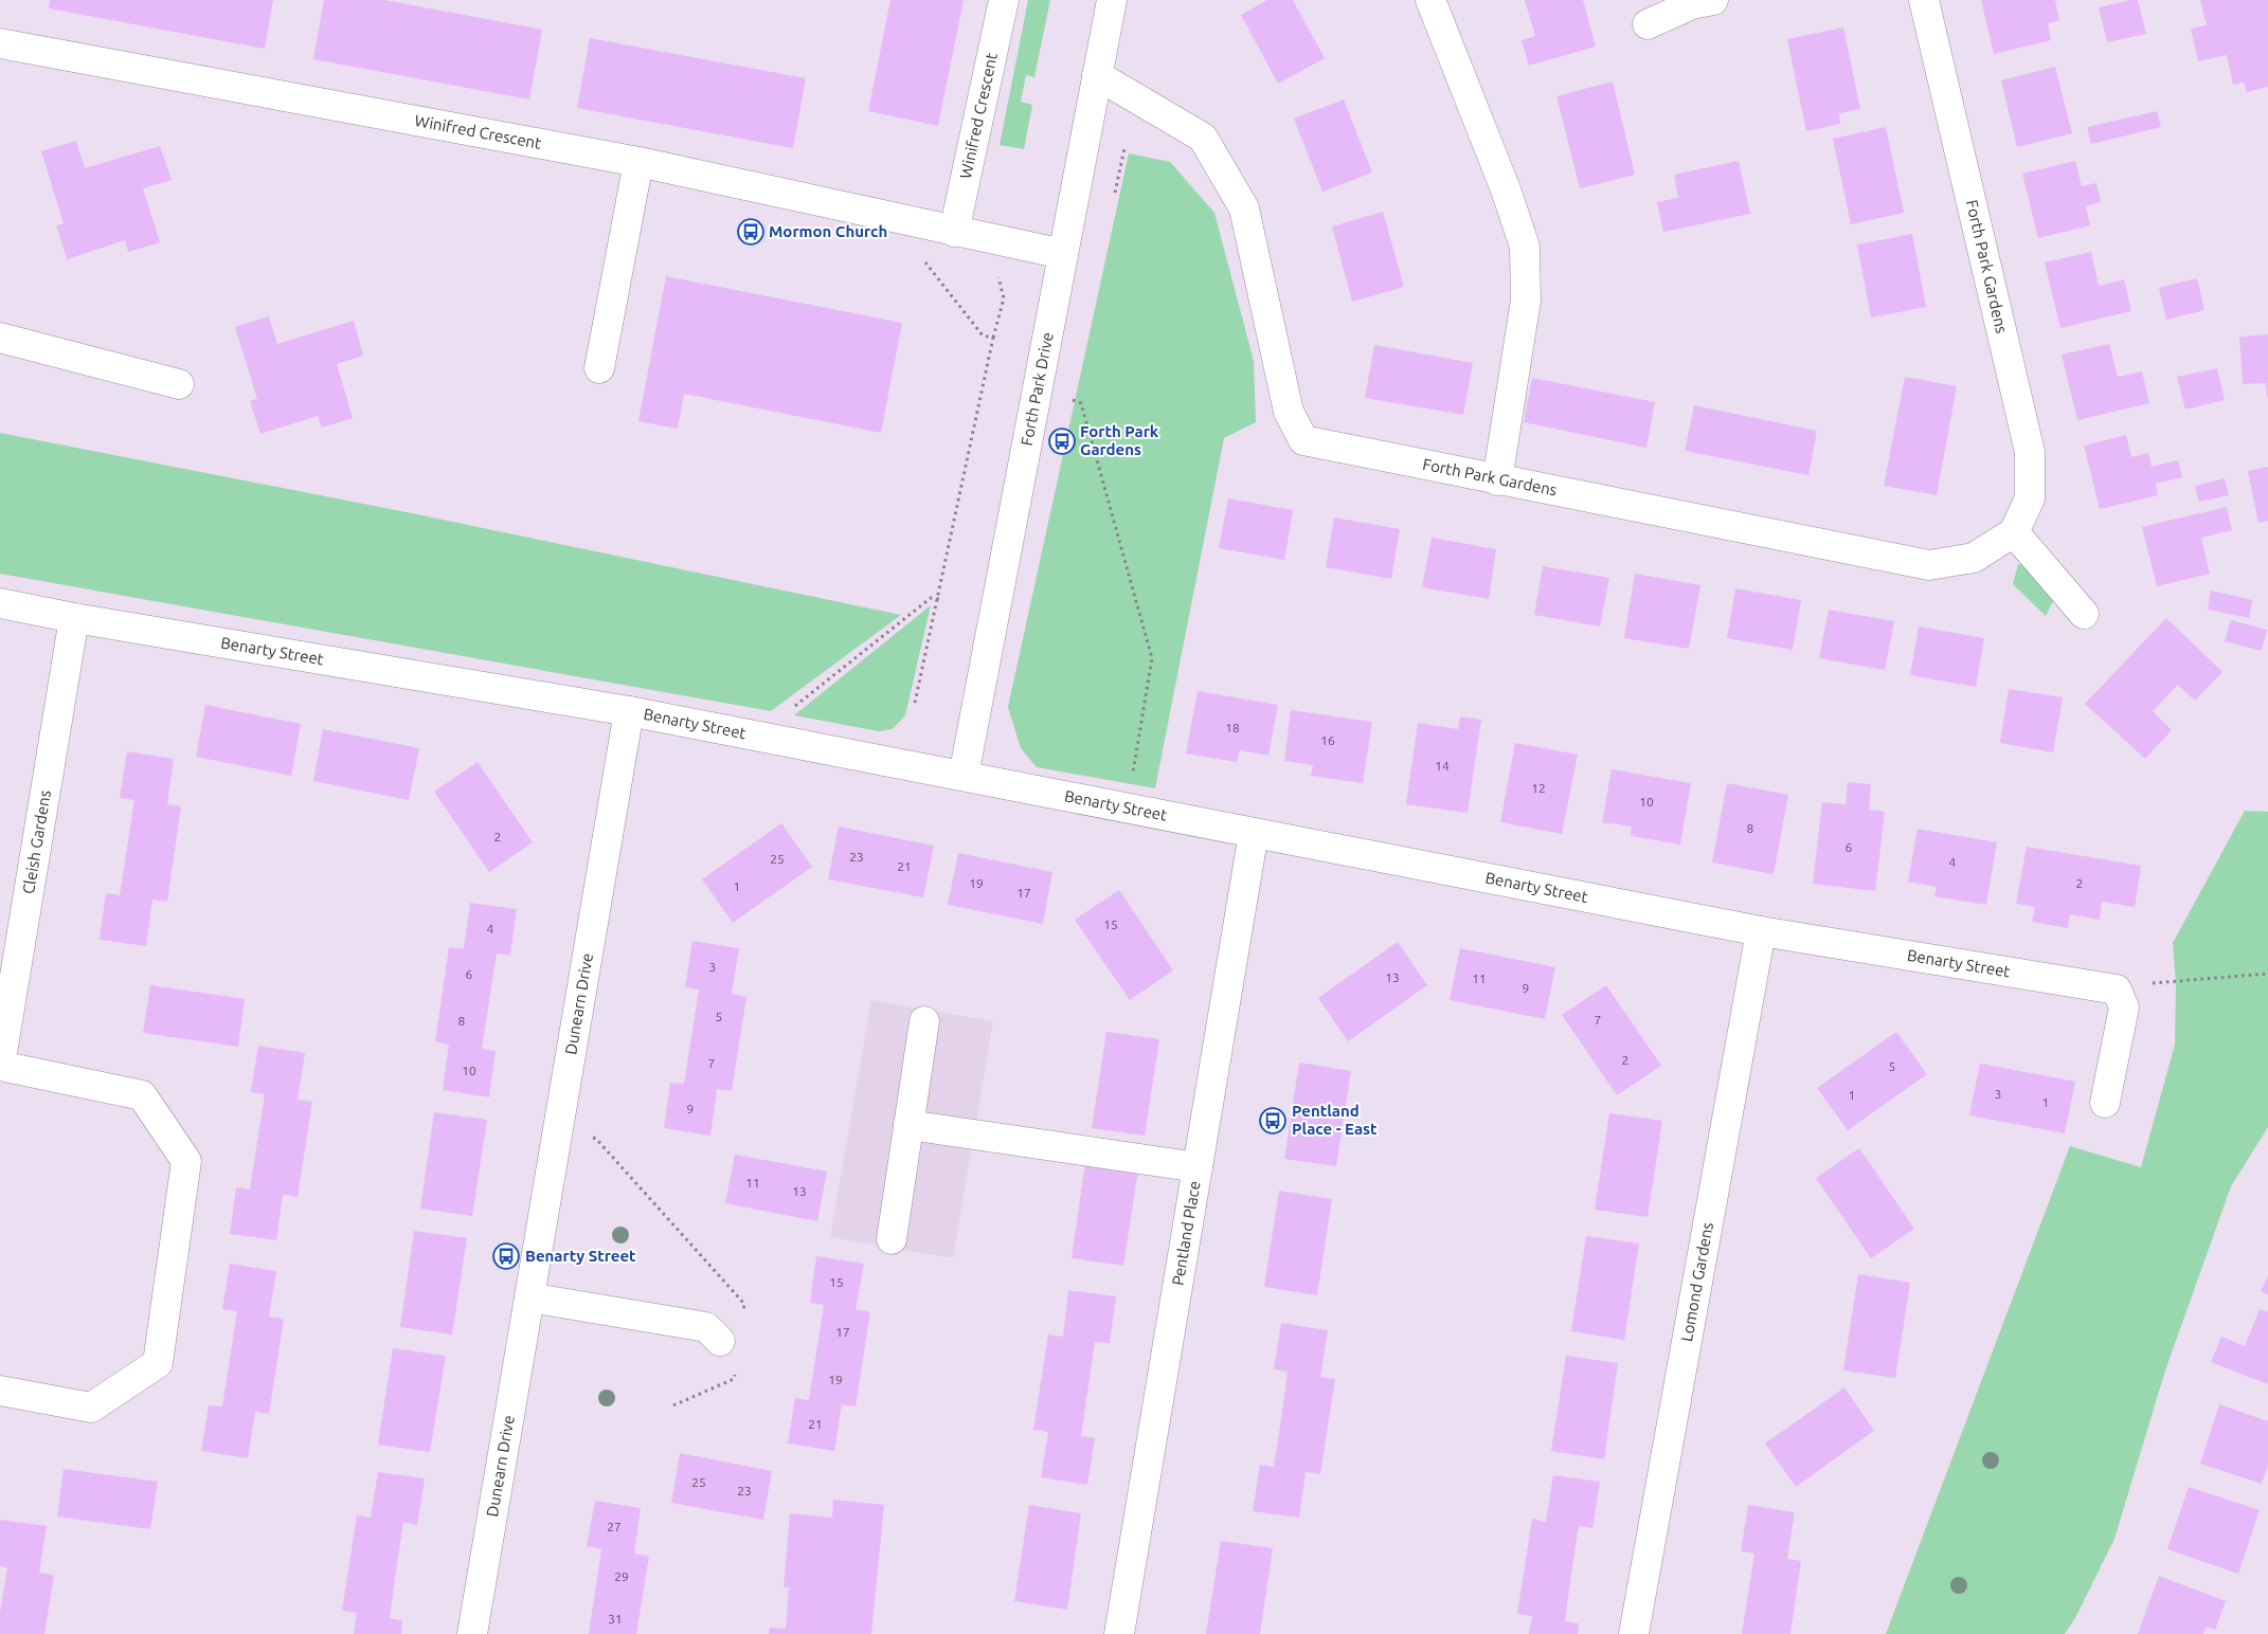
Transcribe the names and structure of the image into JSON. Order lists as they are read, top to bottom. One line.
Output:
{"streets":{"street":["Winifred Crescent","Forth Park Gardens","Forth Park Drive","Benarty Street","Cleish Gardens","Dunearn Drive","Pentland Place","Lomond Gardens"]},"crossings":[["Winifred Crescent","Forth Park Drive"],["Forth Park Gardens","Forth Park Drive"],["Forth Park Drive","Benarty Street"],["Benarty Street","Cleish Gardens"],["Benarty Street","Dunearn Drive"],["Benarty Street","Pentland Place"],["Benarty Street","Lomond Gardens"]],"places":{"bus stop":["Mormon Church","Forth Park Gardens","Pentland Place - East","Benarty Street"]},"house_numbers":["18","16","14","12","10","8","2","6","23","25","4","21","19","2","1","17","15","4","3","6","13","11","9","5","7","8","2","7","5","10","3","1","1","9","11","13","15","17","19","21","25","23","27","29","31"]}
